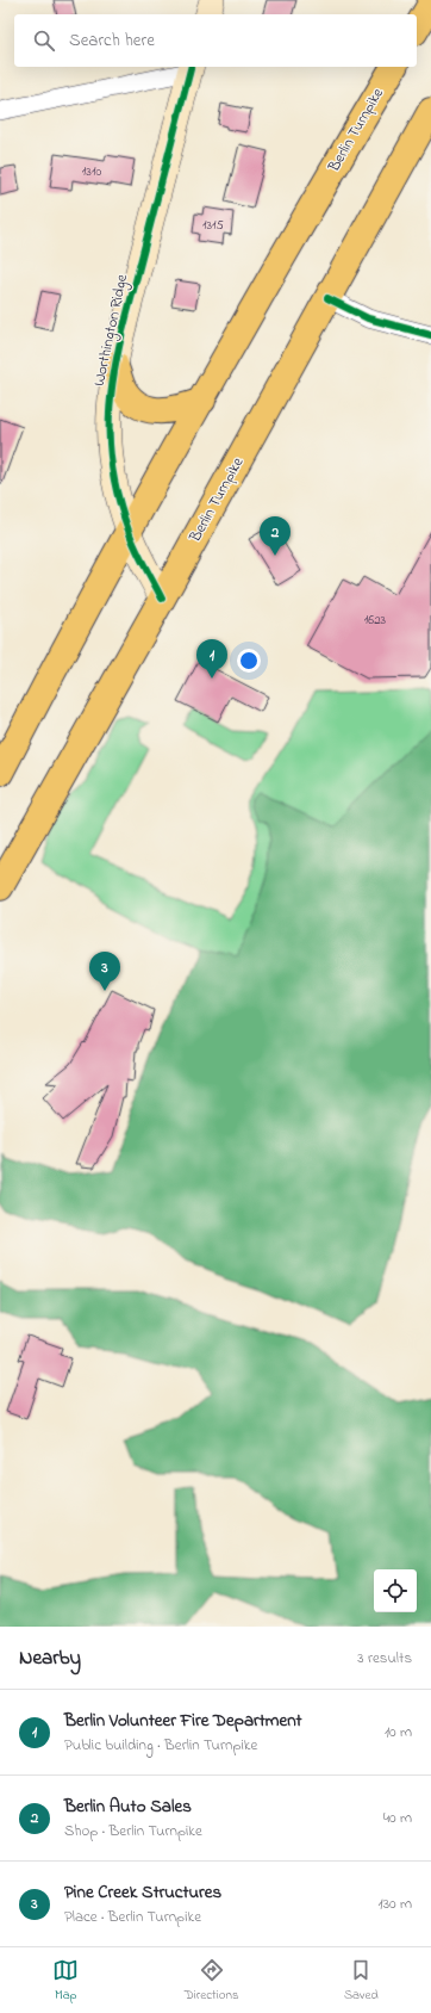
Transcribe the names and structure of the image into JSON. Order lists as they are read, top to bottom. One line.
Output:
{"streets":{"highway":["Berlin Turnpike"],"street":["Worthington Ridge"]},"crossings":[["Berlin Turnpike","Worthington Ridge"]],"house_numbers":["1310","1315","1623"],"page":{"search":"Search here","pins":["2","1","3"],"heading":["Nearby","3 results"],"list":[{"mark":"1","name":"Berlin Volunteer Fire Department","note":"Public building · Berlin Turnpike","value":"10 m"},{"mark":"2","name":"Berlin Auto Sales","note":"Shop · Berlin Turnpike","value":"40 m"},{"mark":"3","name":"Pine Creek Structures","note":"Place · Berlin Turnpike","value":"130 m"}],"nav":["Map","Directions","Saved"]}}
